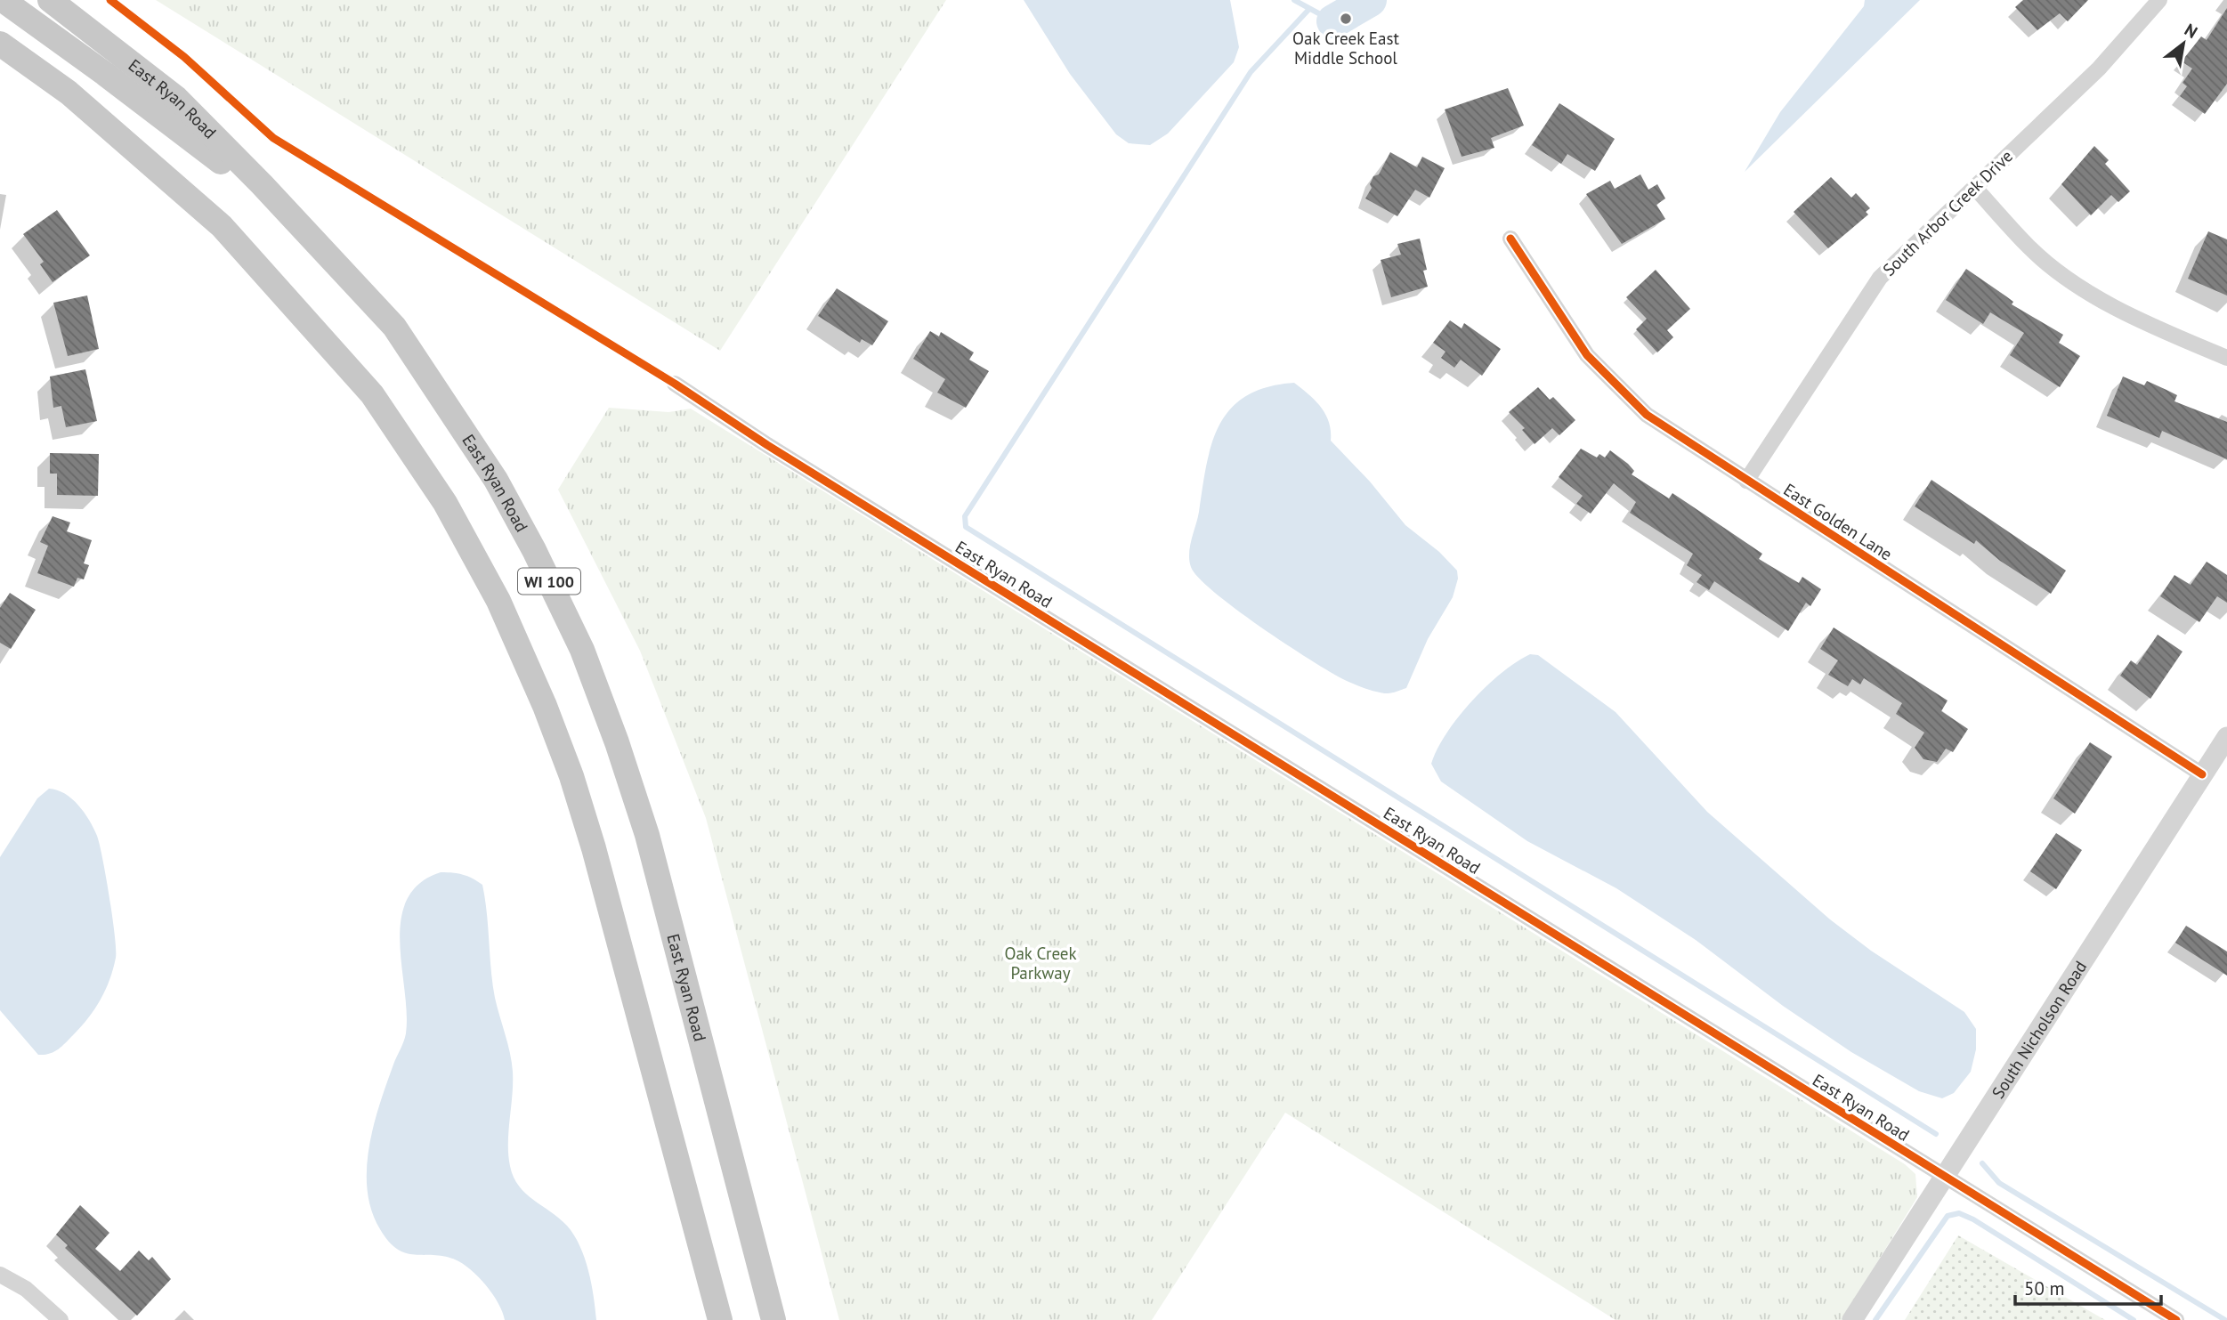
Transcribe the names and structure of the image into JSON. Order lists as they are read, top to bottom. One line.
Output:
{"streets":{"main road":["East Ryan Road","WI 100"],"street":["South Arbor Creek Drive","East Golden Lane","South Nicholson Road"]},"crossings":[["East Ryan Road","South Nicholson Road"],["South Arbor Creek Drive","East Golden Lane"],["East Golden Lane","South Nicholson Road"]],"parks":["Oak Creek Parkway"],"places":["Oak Creek East Middle School"],"scale_bar":"50 m","north":"top right"}
